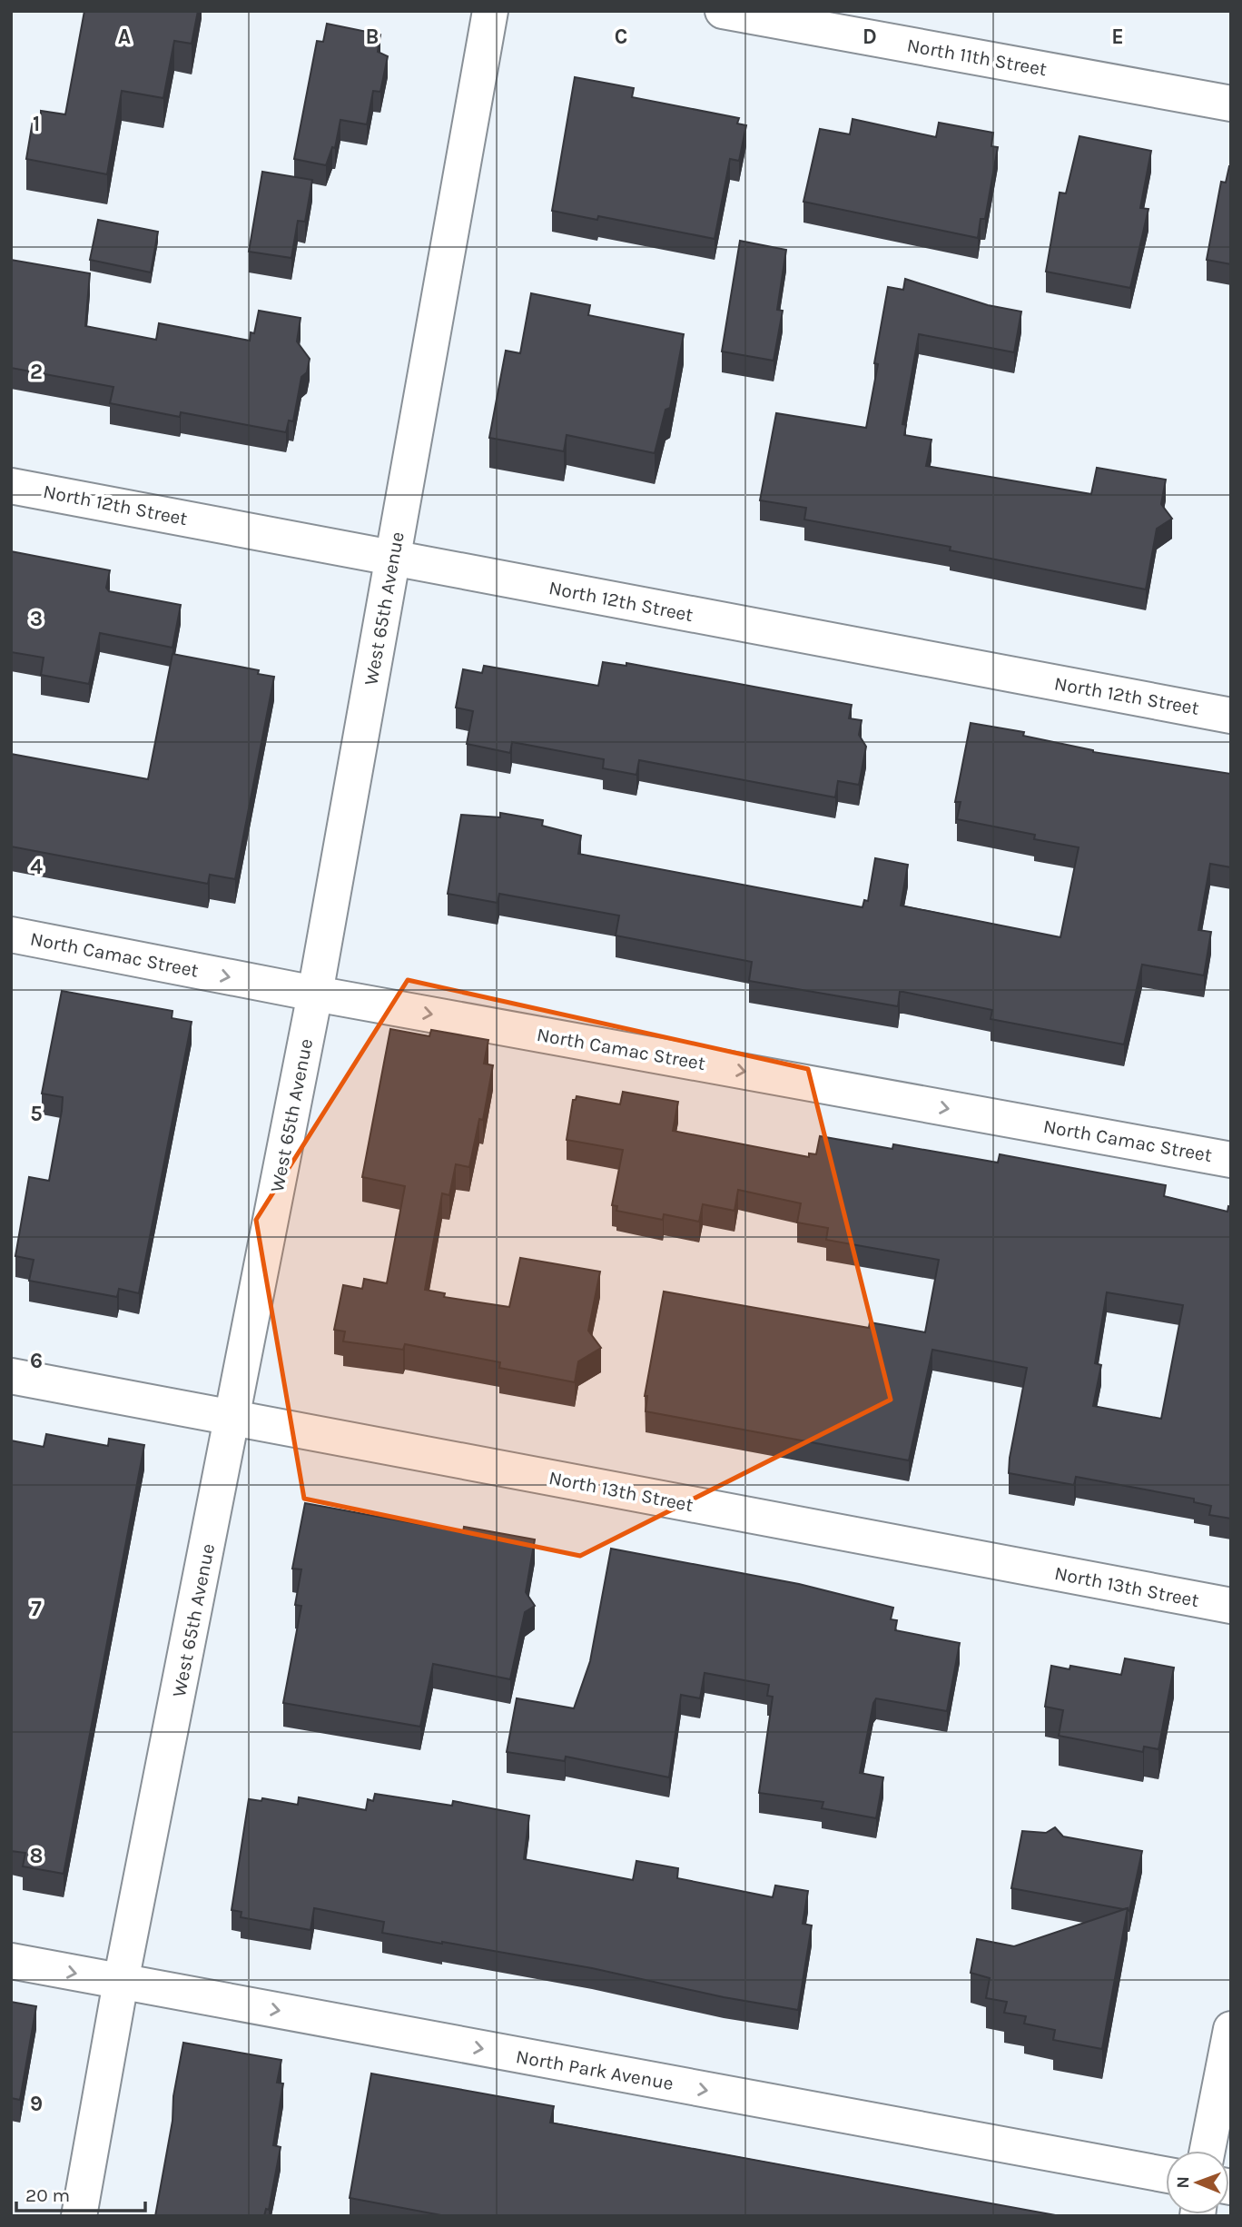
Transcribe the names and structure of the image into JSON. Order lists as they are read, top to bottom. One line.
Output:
{"streets":{"street":["North 11th Street","North 12th Street","West 65th Avenue","North Camac Street","North 13th Street","North Park Avenue"]},"crossings":[["North 12th Street","West 65th Avenue"],["West 65th Avenue","North Camac Street"],["West 65th Avenue","North 13th Street"],["West 65th Avenue","North Park Avenue"]],"one_way":["North Camac Street","North Park Avenue"],"scale_bar":"20 m","north":"left","grid":{"columns":["A","B","C","D","E"],"rows":["1","2","3","4","5","6","7","8","9"]}}
